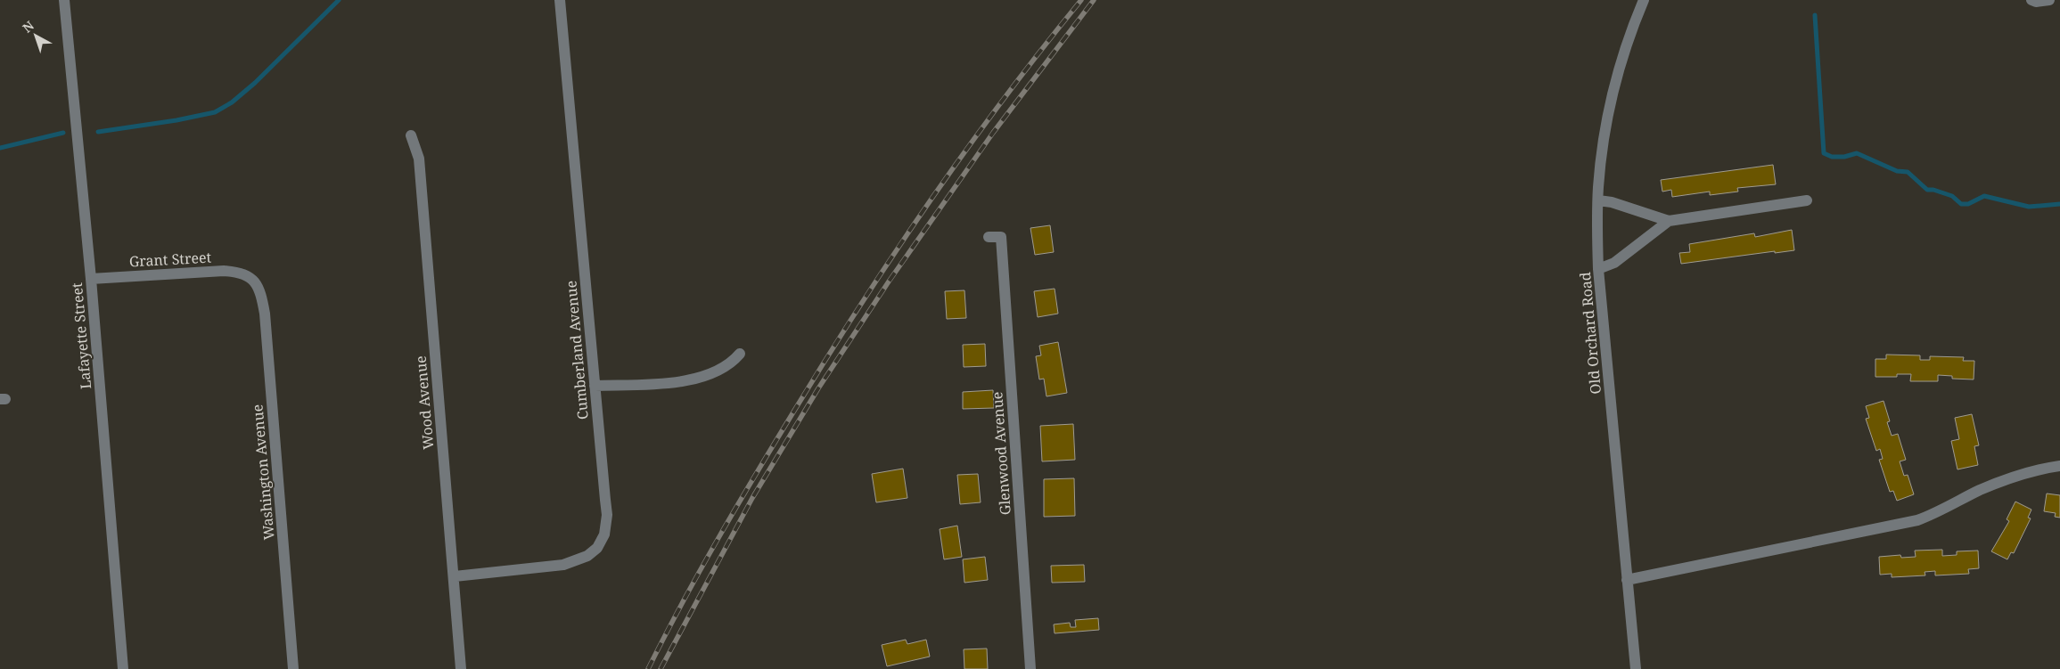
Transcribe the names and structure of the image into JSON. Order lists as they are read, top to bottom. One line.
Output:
{"streets":{"street":["Grant Street","Old Orchard Road","Lafayette Street","Cumberland Avenue","Wood Avenue","Glenwood Avenue","Washington Avenue"]},"crossings":[["Grant Street","Lafayette Street"],["Grant Street","Washington Avenue"],["Cumberland Avenue","Wood Avenue"]],"north":"top left"}
